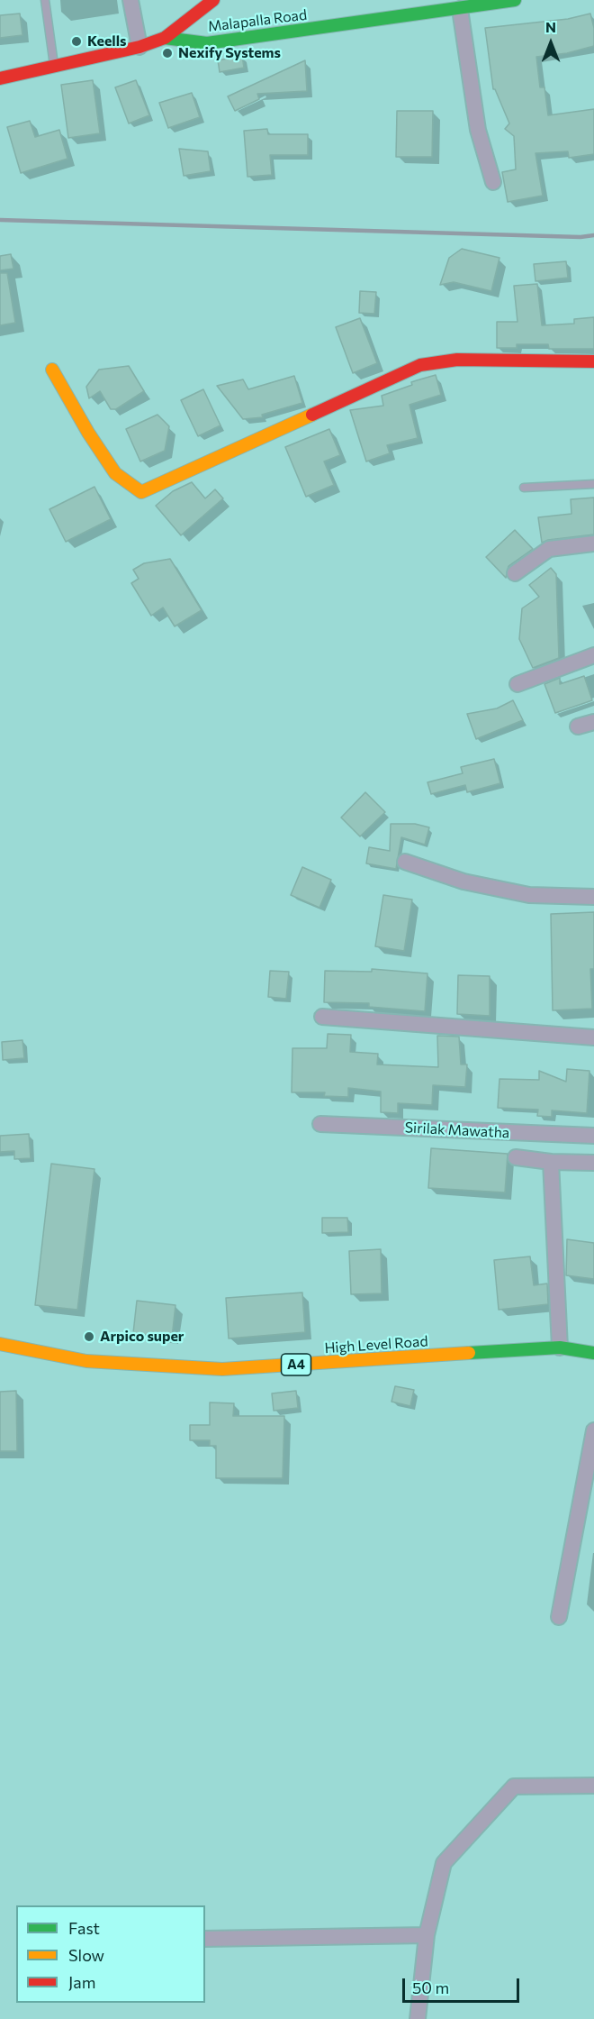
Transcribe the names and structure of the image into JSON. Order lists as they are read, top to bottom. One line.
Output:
{"streets":{"main road":["Malapalla Road","High Level Road","A4"],"street":["Sirilak Mawatha"]},"places":["Keells","Nexify Systems","Arpico super"],"legend":["Fast","Slow","Jam"],"scale_bar":"50 m","north":"top"}
